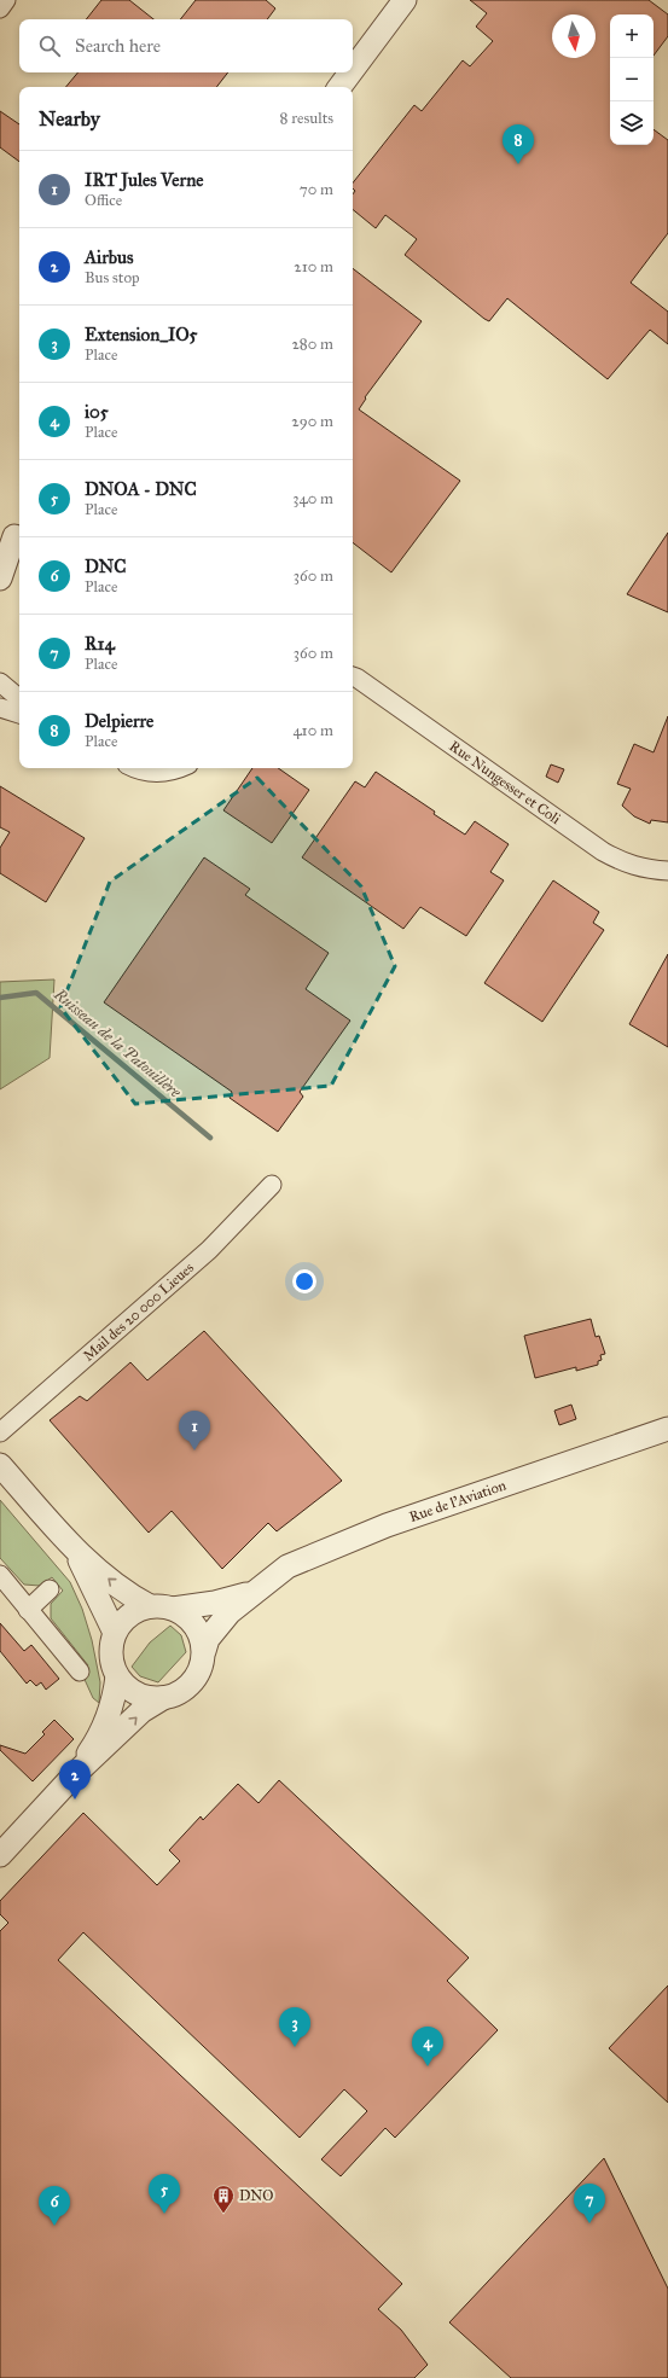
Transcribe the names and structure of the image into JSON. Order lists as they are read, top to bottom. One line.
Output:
{"streets":{"street":["Rue Nungesser et Coli","Mail des 20 000 Lieues","Rue de l'Aviation"]},"water":["Ruisseau de la Patouillère"],"places":{"building":["DNO"]},"north":"bottom","page":{"map_buttons":["+","−"],"search":"Search here","heading":["Nearby","8 results"],"pins":["8","1","2","3","4","5","7","6"],"list":[{"mark":"1","name":"IRT Jules Verne","note":"Office","value":"70 m"},{"mark":"2","name":"Airbus","note":"Bus stop","value":"210 m"},{"mark":"3","name":"Extension_IO5","note":"Place","value":"280 m"},{"mark":"4","name":"i05","note":"Place","value":"290 m"},{"mark":"5","name":"DNOA - DNC","note":"Place","value":"340 m"},{"mark":"6","name":"DNC","note":"Place","value":"360 m"},{"mark":"7","name":"R14","note":"Place","value":"360 m"},{"mark":"8","name":"Delpierre","note":"Place","value":"410 m"}]}}
